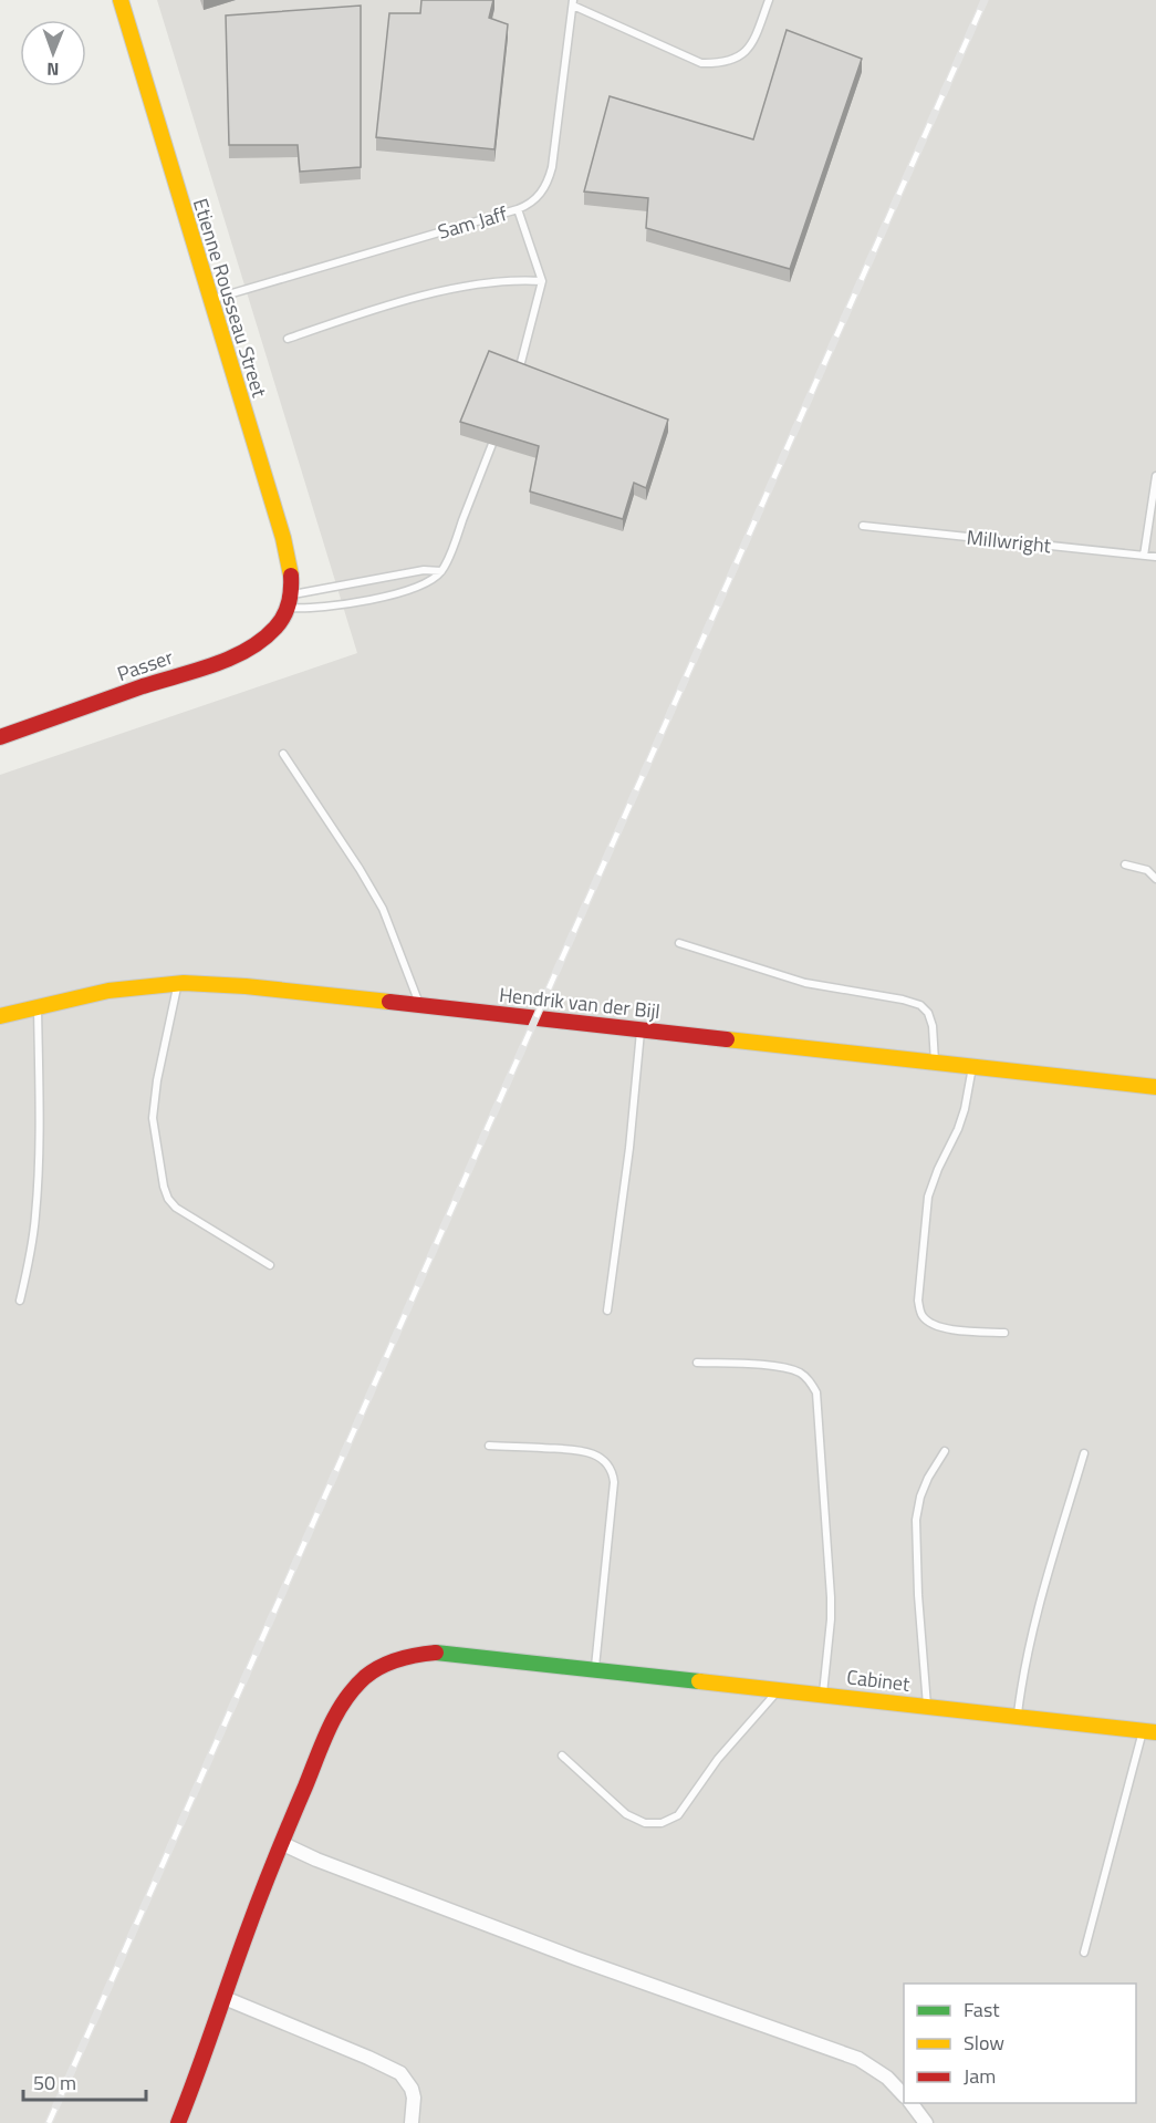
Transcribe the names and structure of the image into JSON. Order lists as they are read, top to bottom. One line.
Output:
{"streets":{"street":["Etienne Rousseau Street","Passer","Hendrik van der Bijl","Cabinet"],"lane":["Sam Jaff","Millwright"]},"crossings":[["Sam Jaff","Etienne Rousseau Street"],["Etienne Rousseau Street","Passer"]],"legend":["Fast","Slow","Jam"],"scale_bar":"50 m","north":"bottom"}
